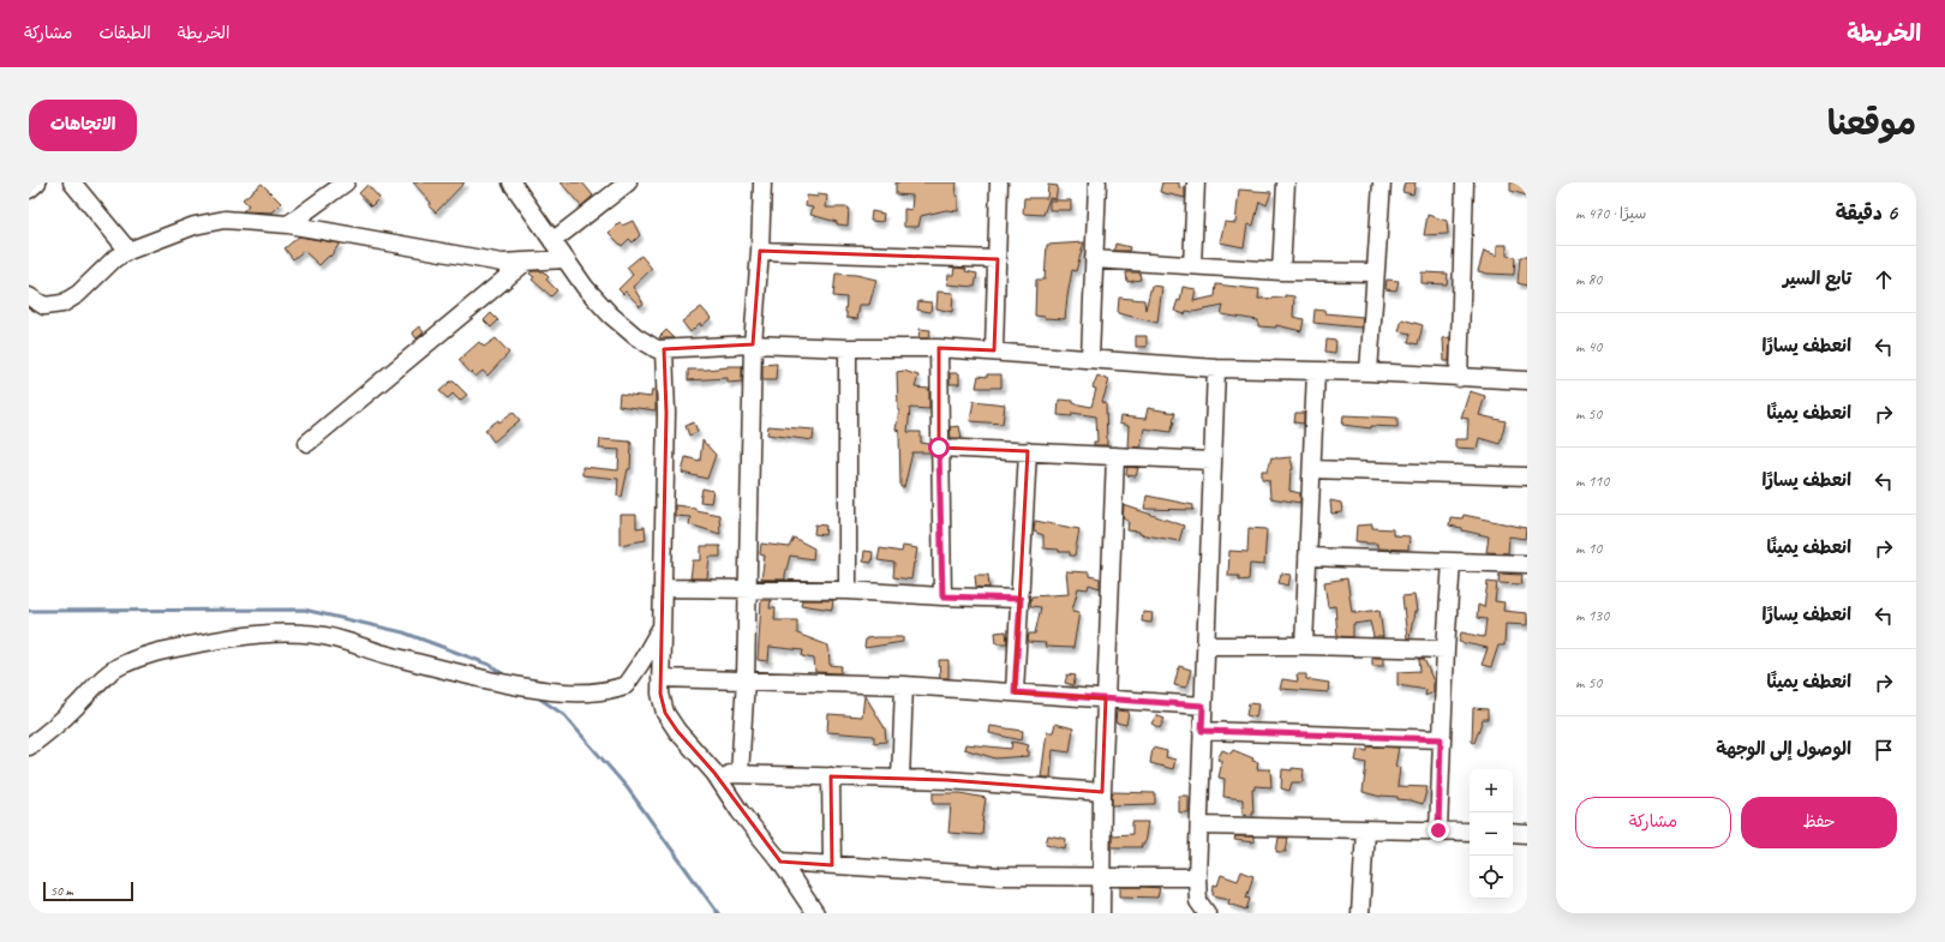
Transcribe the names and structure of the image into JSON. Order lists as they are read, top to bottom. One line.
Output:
{"scale_bar":"50 m","page":{"header":"الخريطة","nav":["الخريطة","الطبقات","مشاركة"],"title":"موقعنا","buttons":["الاتجاهات",["حفظ","مشاركة"]],"heading":["6 دقيقة","سيرًا · 470 m"],"list":[["تابع السير","80 m"],["انعطف يسارًا","40 m"],["انعطف يمينًا","50 m"],["انعطف يسارًا","110 m"],["انعطف يمينًا","10 m"],["انعطف يسارًا","130 m"],["انعطف يمينًا","50 m"],"الوصول إلى الوجهة"],"map_buttons":["+","−"],"scale":"50 m"}}
